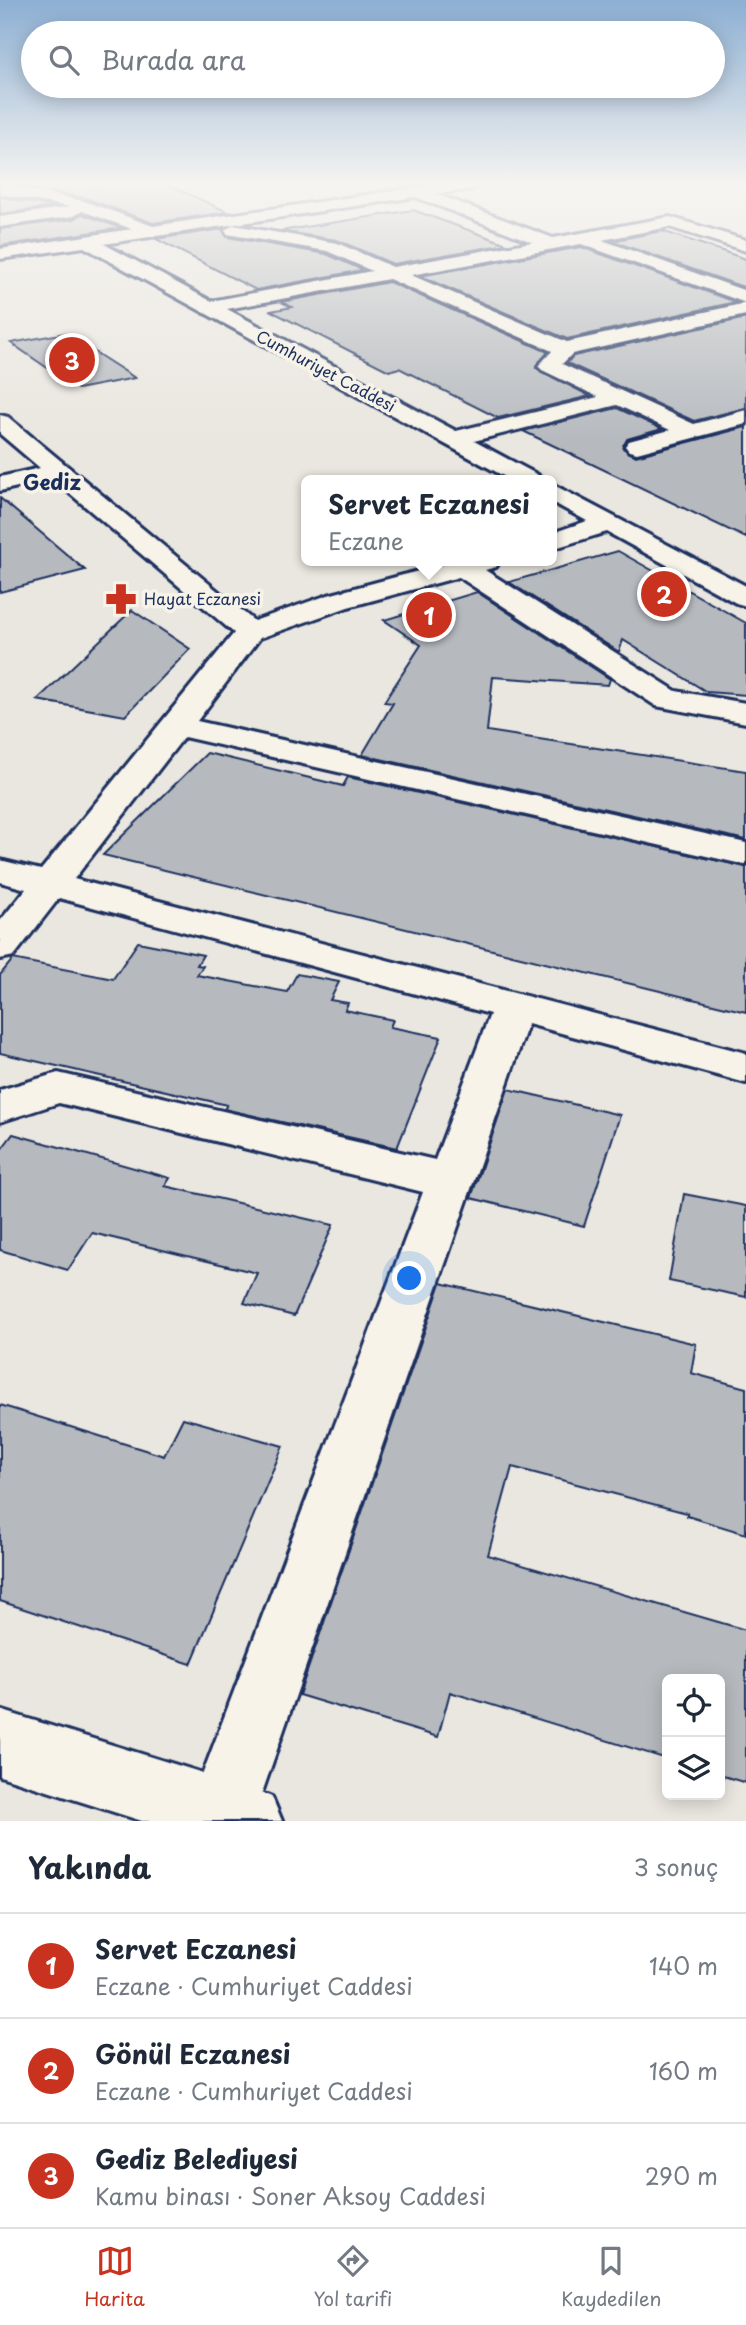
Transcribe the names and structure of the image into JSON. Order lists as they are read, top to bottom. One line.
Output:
{"streets":{"street":["Cumhuriyet Caddesi"]},"districts":["Gediz"],"places":{"pharmacy":["Hayat Eczanesi"]},"page":{"search":"Burada ara","pins":["3","2","1"],"popup":["Servet Eczanesi","Eczane"],"heading":["Yakında","3 sonuç"],"list":[{"mark":"1","name":"Servet Eczanesi","note":"Eczane · Cumhuriyet Caddesi","value":"140 m"},{"mark":"2","name":"Gönül Eczanesi","note":"Eczane · Cumhuriyet Caddesi","value":"160 m"},{"mark":"3","name":"Gediz Belediyesi","note":"Kamu binası · Soner Aksoy Caddesi","value":"290 m"}],"nav":["Harita","Yol tarifi","Kaydedilen"]}}
